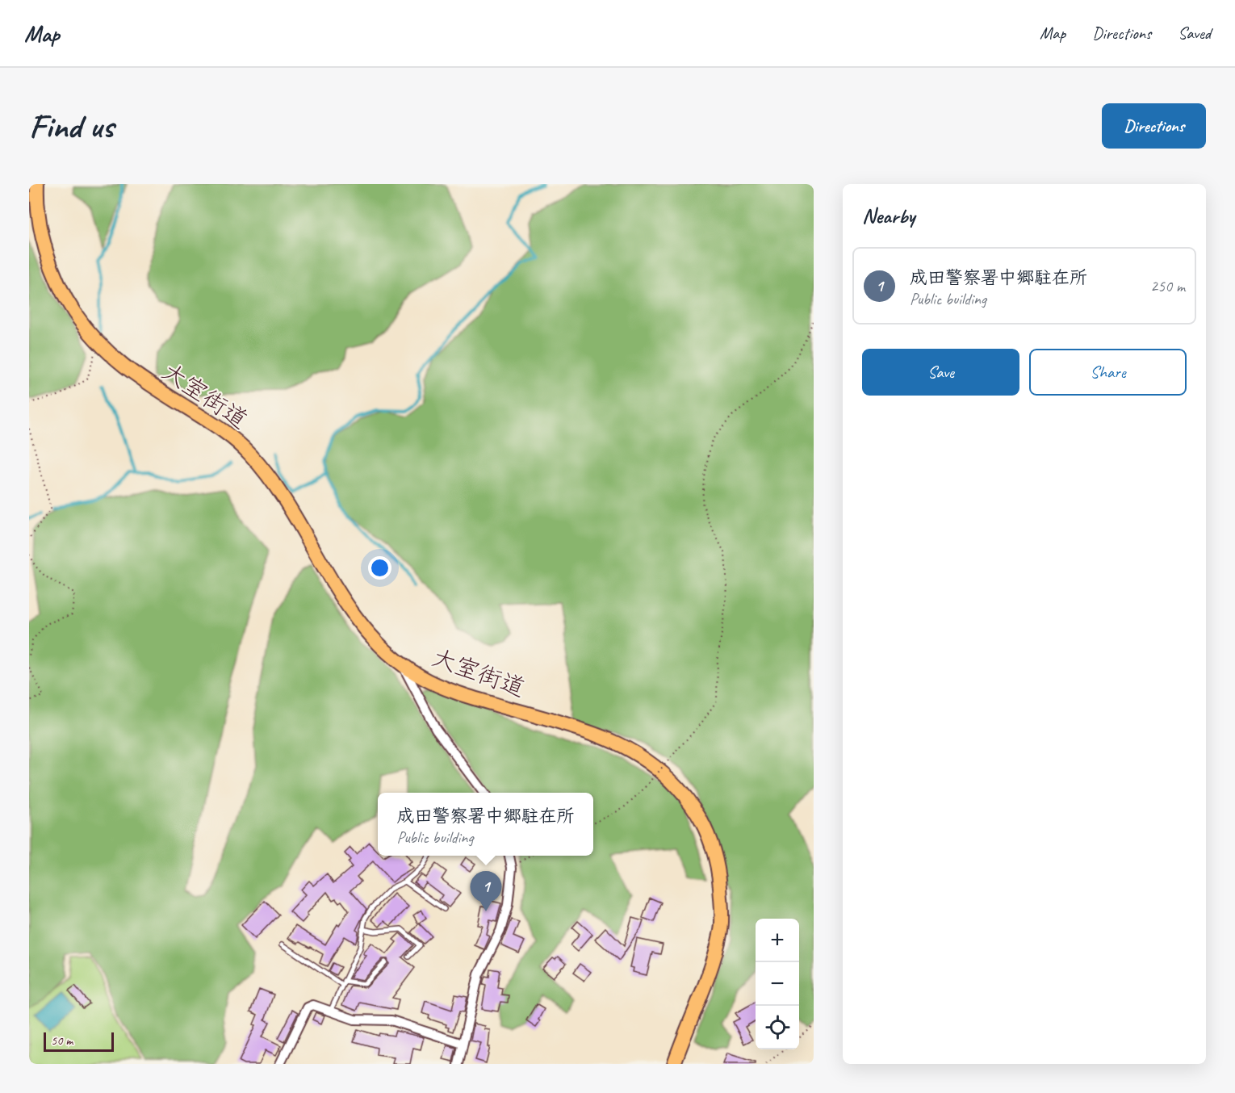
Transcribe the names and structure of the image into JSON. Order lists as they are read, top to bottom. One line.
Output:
{"streets":{"main road":["大室街道"]},"scale_bar":"50 m","page":{"header":"Map","nav":["Map","Directions","Saved"],"buttons":["Directions",["Save","Share"]],"title":"Find us","heading":"Nearby","list":[{"mark":"1","name":"成田警察署中郷駐在所","note":"Public building","value":"250 m"}],"popup":["成田警察署中郷駐在所","Public building"],"pins":"1","map_buttons":["+","−"],"scale":"50 m"}}
